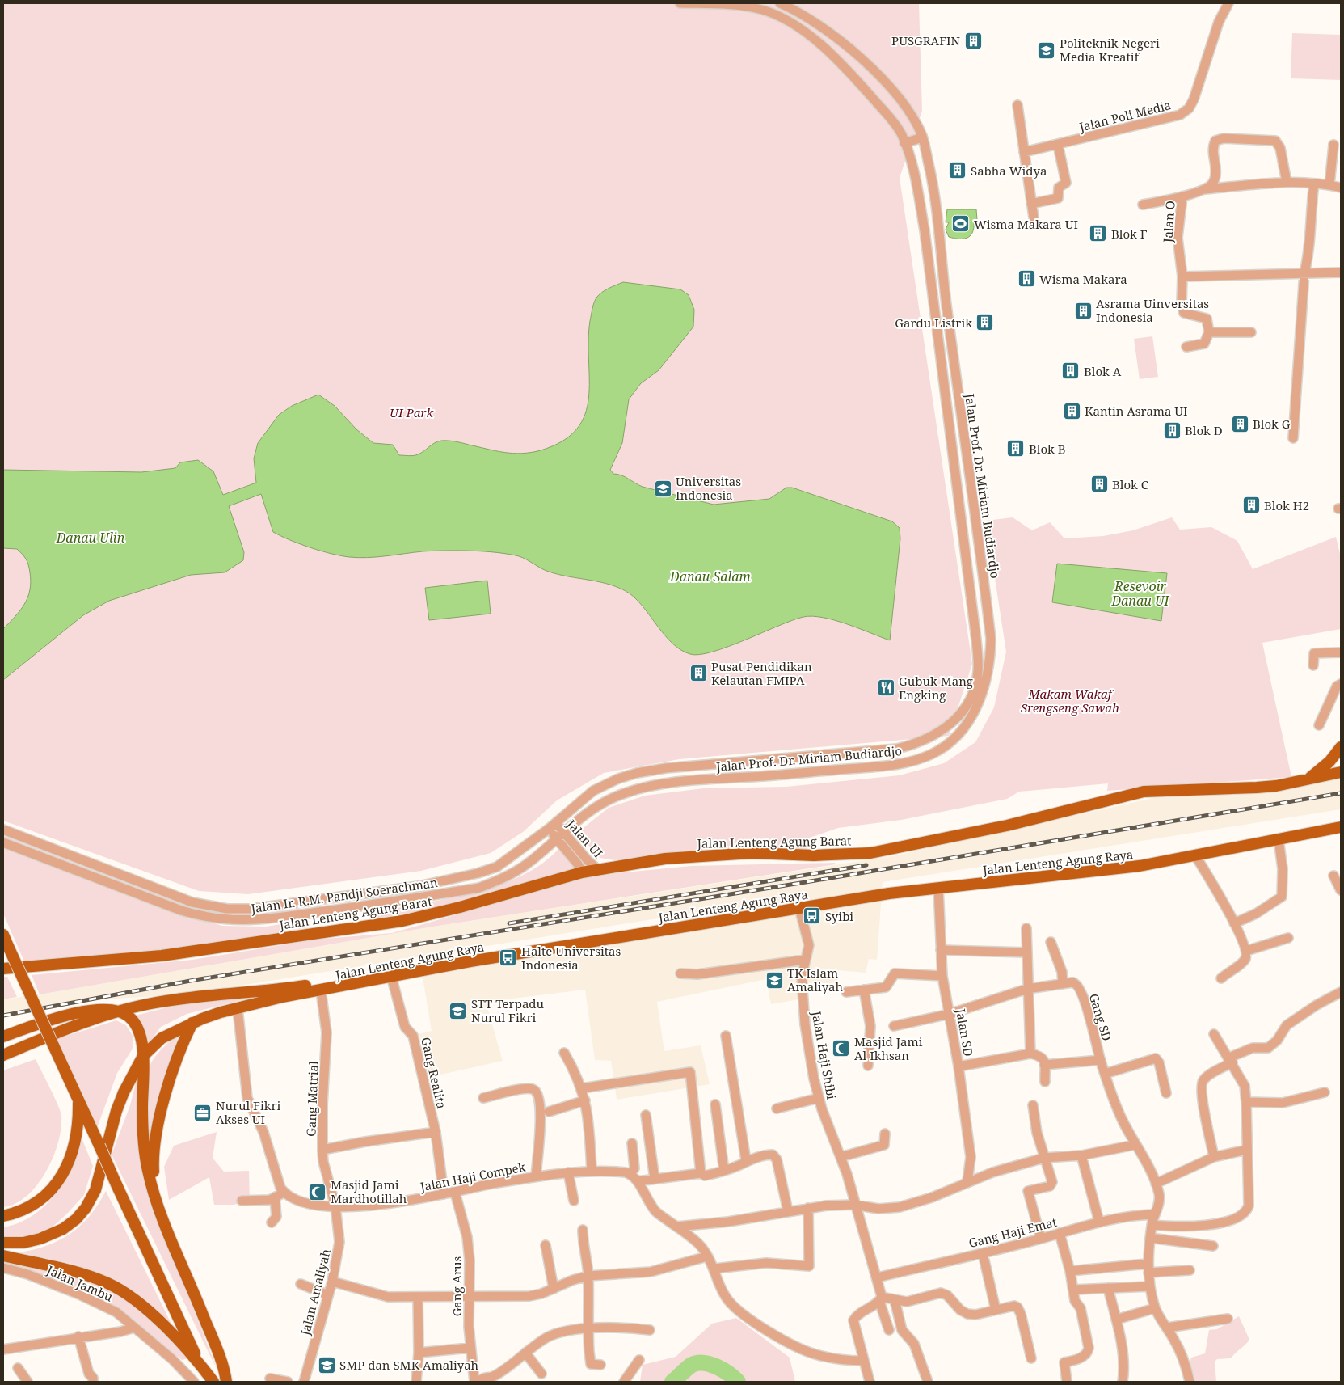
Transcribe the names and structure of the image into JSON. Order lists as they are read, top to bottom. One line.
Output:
{"streets":{"main road":["Jalan Lenteng Agung Barat","Jalan Lenteng Agung Raya"],"street":["Jalan Poli Media","Jalan O","Jalan Prof. Dr. Miriam Budiardjo","Jalan UI","Jalan Ir. R.M. Pandji Soerachman","Gang SD","Jalan SD","Jalan Haji Shibi","Gang Realita","Gang Matrial","Jalan Haji Compek","Gang Haji Emat","Jalan Jambu","Gang Arus","Jalan Amaliyah"]},"crossings":[["Jalan Prof. Dr. Miriam Budiardjo","Jalan UI"],["Jalan Prof. Dr. Miriam Budiardjo","Jalan Ir. R.M. Pandji Soerachman"],["Jalan UI","Jalan Lenteng Agung Barat"],["Jalan UI","Jalan Ir. R.M. Pandji Soerachman"],["Jalan Lenteng Agung Raya","Jalan SD"],["Jalan Lenteng Agung Raya","Jalan Haji Shibi"],["Jalan Lenteng Agung Raya","Gang Realita"],["Jalan Lenteng Agung Raya","Gang Matrial"],["Gang SD","Jalan SD"],["Jalan Haji Shibi","Gang Haji Emat"],["Gang Realita","Jalan Haji Compek"],["Gang Matrial","Jalan Haji Compek"],["Gang Matrial","Jalan Amaliyah"],["Jalan Haji Compek","Gang Arus"],["Jalan Haji Compek","Jalan Amaliyah"]],"water":["Danau Ulin","Danau Salam","Resevoir Danau UI"],"parks":["UI Park","Makam Wakaf Srengseng Sawah"],"places":{"building":["PUSGRAFIN","Sabha Widya","Blok F","Wisma Makara","Asrama Uinversitas Indonesia","Gardu Listrik","Blok A","Kantin Asrama UI","Blok G","Blok D","Blok B","Blok C","Blok H2","Pusat Pendidikan Kelautan FMIPA"],"school or university":["Politeknik Negeri Media Kreatif","Universitas Indonesia","TK Islam Amaliyah","STT Terpadu Nurul Fikri","SMP dan SMK Amaliyah"],"sports":["Wisma Makara UI"],"restaurant":["Gubuk Mang Engking"],"bus stop":["Syibi","Halte Universitas Indonesia"],"mosque":["Masjid Jami Al Ikhsan","Masjid Jami Mardhotillah"],"office":["Nurul Fikri Akses UI"]}}
